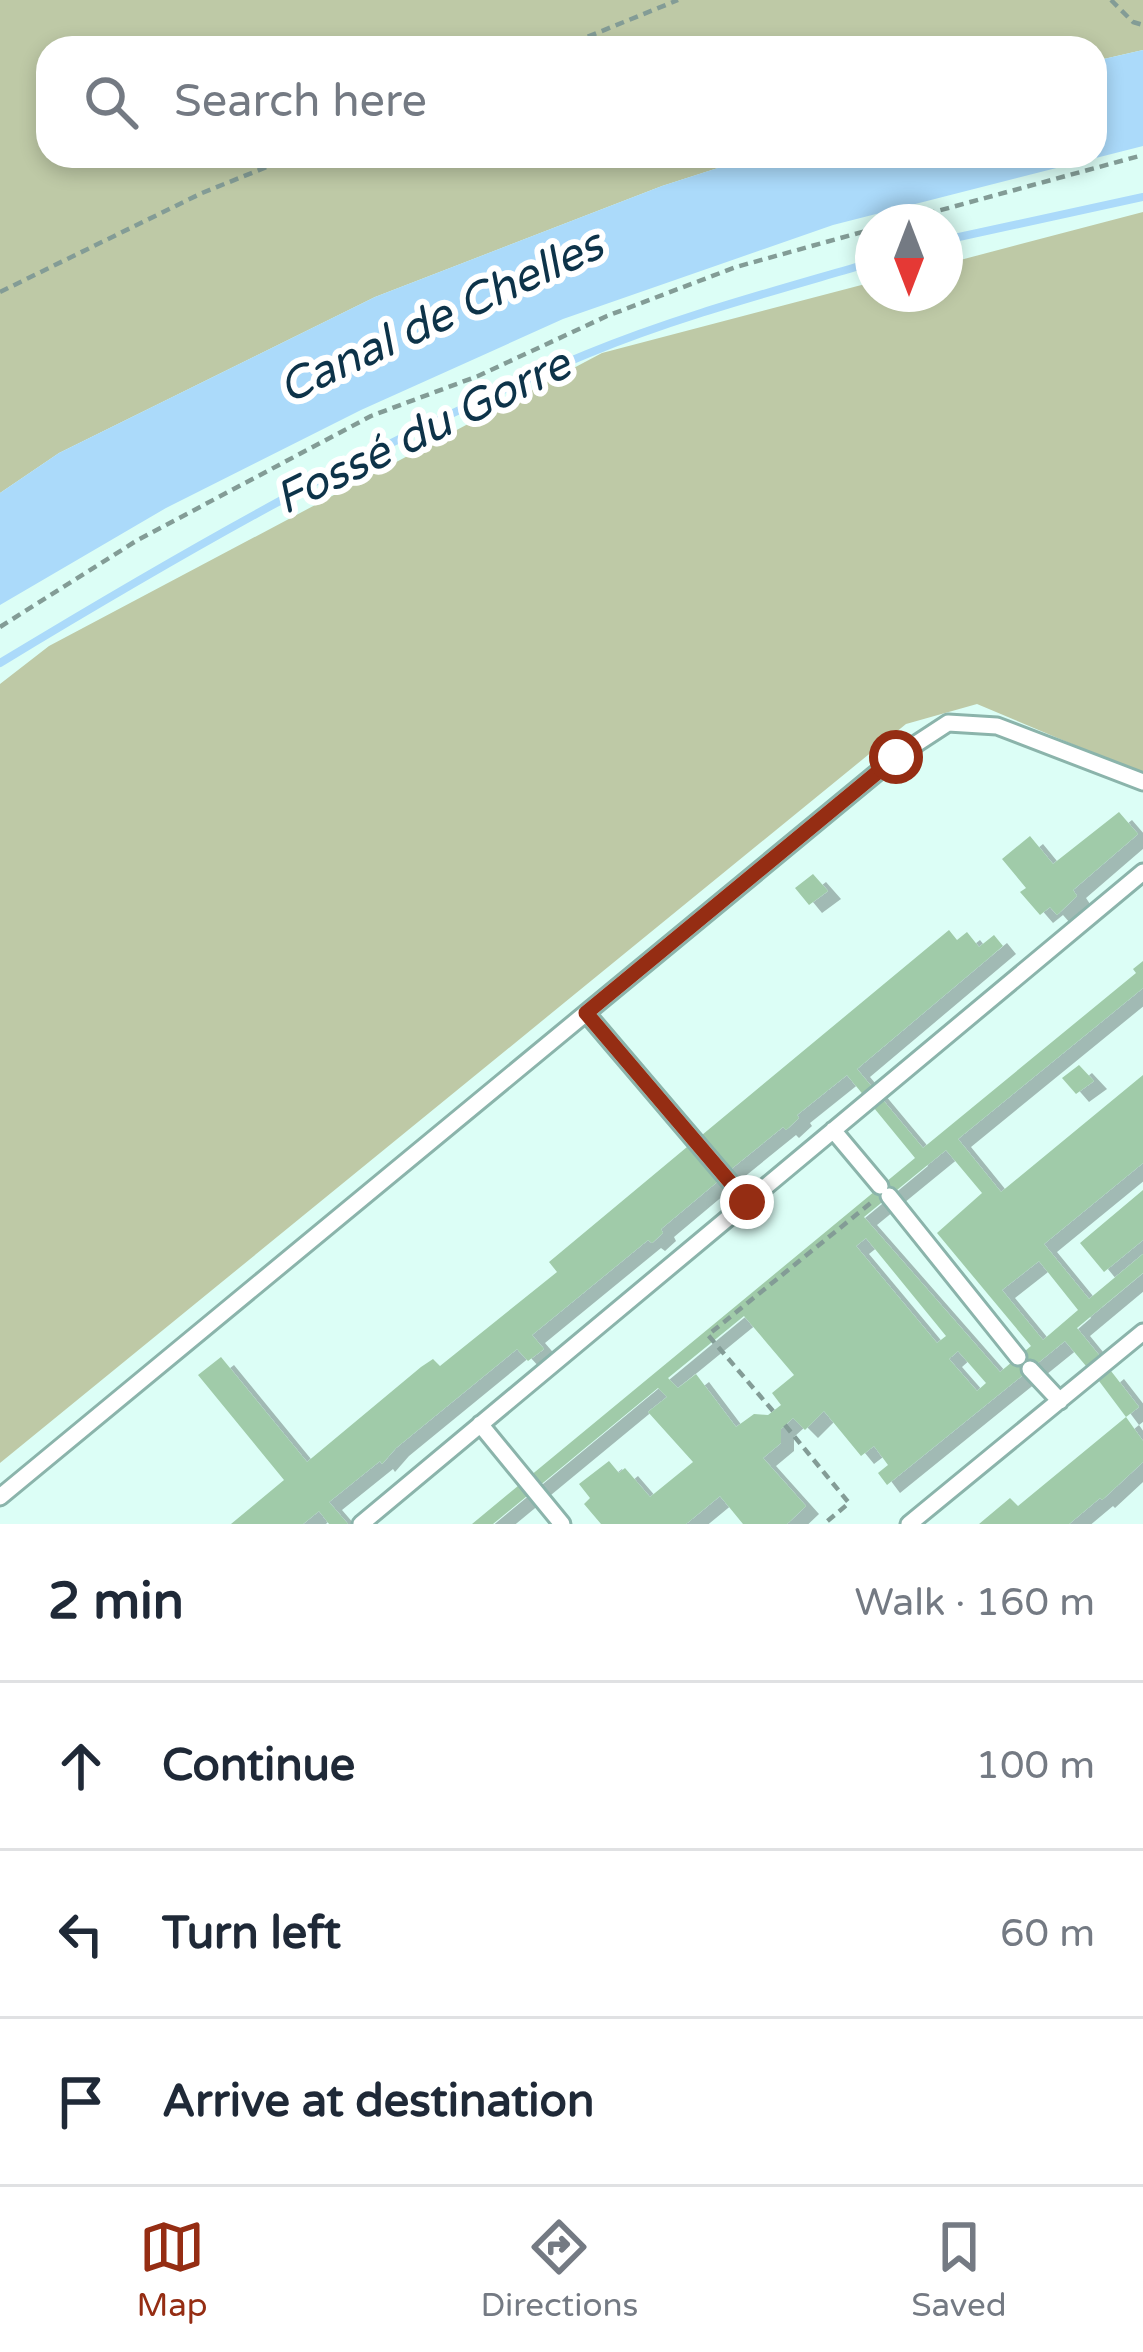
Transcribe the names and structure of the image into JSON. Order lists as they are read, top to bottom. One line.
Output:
{"water":["Canal de Chelles","Fossé du Gorre"],"north":"bottom","page":{"search":"Search here","heading":["2 min","Walk · 160 m"],"list":[["Continue","100 m"],["Turn left","60 m"],"Arrive at destination"],"nav":["Map","Directions","Saved"]}}
